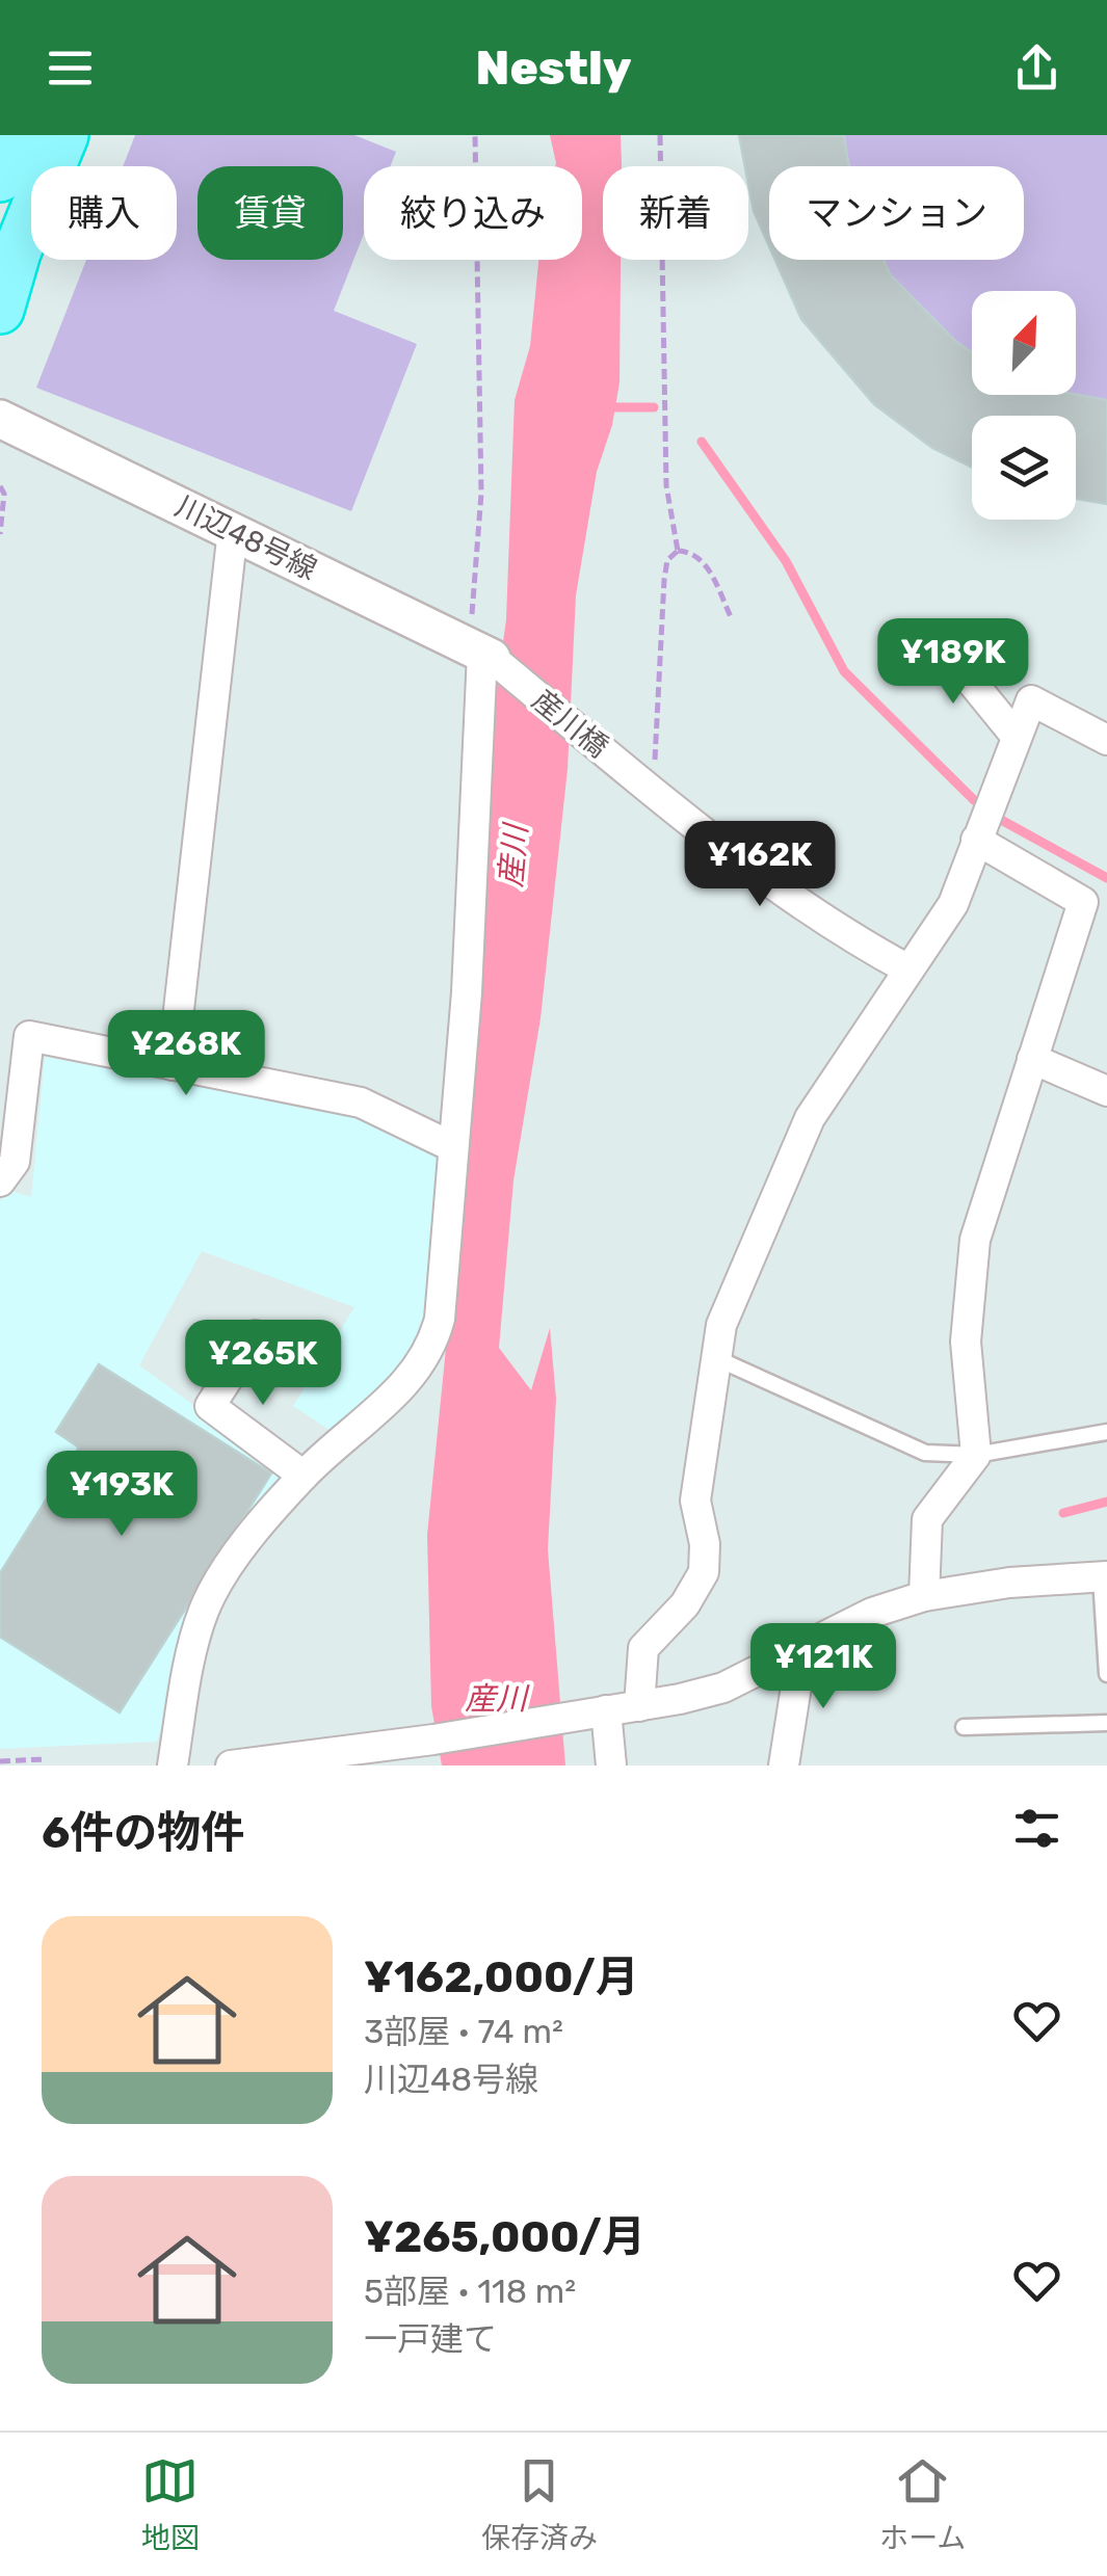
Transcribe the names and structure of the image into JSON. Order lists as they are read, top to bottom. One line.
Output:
{"streets":{"street":["川辺48号線","産川橋"]},"crossings":[["川辺48号線","産川橋"]],"water":["産川"],"north":"top right","page":{"header":"Nestly","chip":["購入","賃貸","絞り込み","新着","マンション"],"price":["¥189K","¥162K","¥268K","¥265K","¥193K","¥121K"],"heading":"6件の物件","list":[{"name":"¥162,000/月","note":"3部屋 · 74 m² · 川辺48号線"},{"name":"¥265,000/月","note":"5部屋 · 118 m² · 一戸建て"}],"tabs":["地図","保存済み","ホーム"]}}
